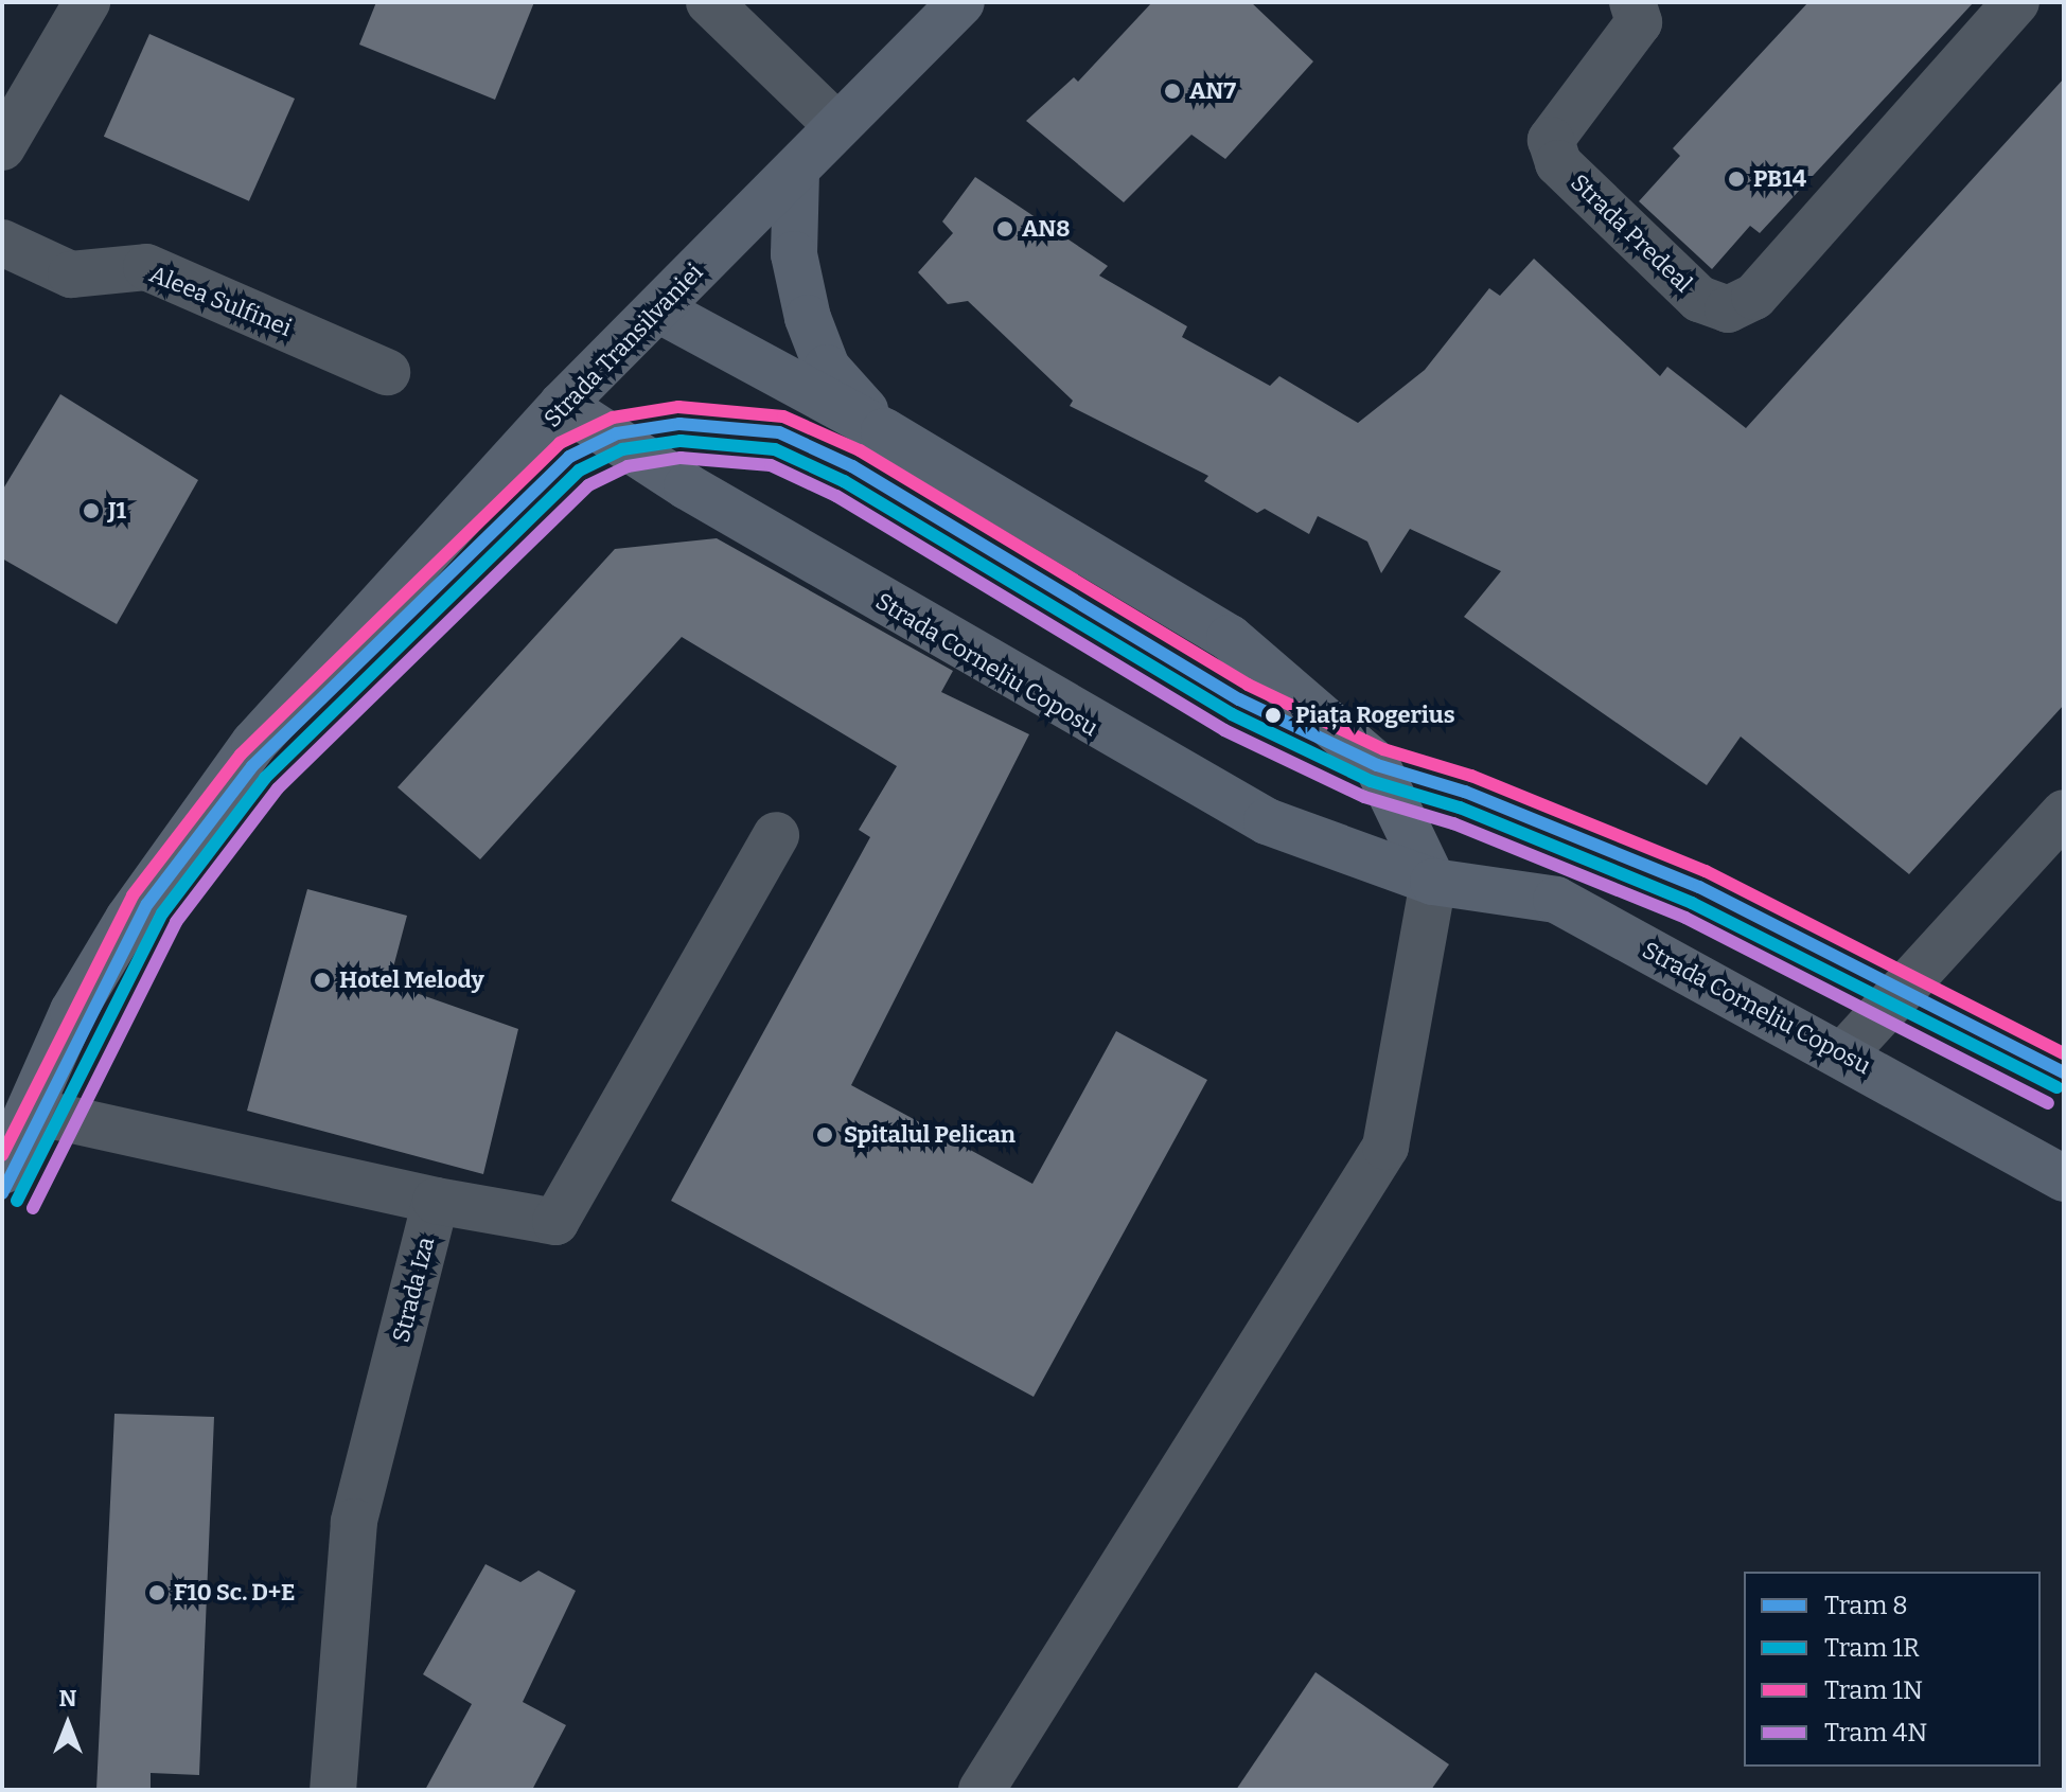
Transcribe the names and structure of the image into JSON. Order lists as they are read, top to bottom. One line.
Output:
{"streets":{"main road":["Strada Transilvaniei","Strada Corneliu Coposu"],"street":["Strada Predeal","Aleea Sulfinei","Strada Iza"]},"crossings":[["Strada Transilvaniei","Strada Corneliu Coposu"]],"places":["AN7","PB14","AN8","J1","Piața Rogerius","Hotel Melody","Spitalul Pelican","F10 Sc. D+E"],"lines":["tram line 1N","tram line 8","tram line 1R","tram line 4N"],"legend":["Tram 8","Tram 1R","Tram 1N","Tram 4N"],"north":"top"}
